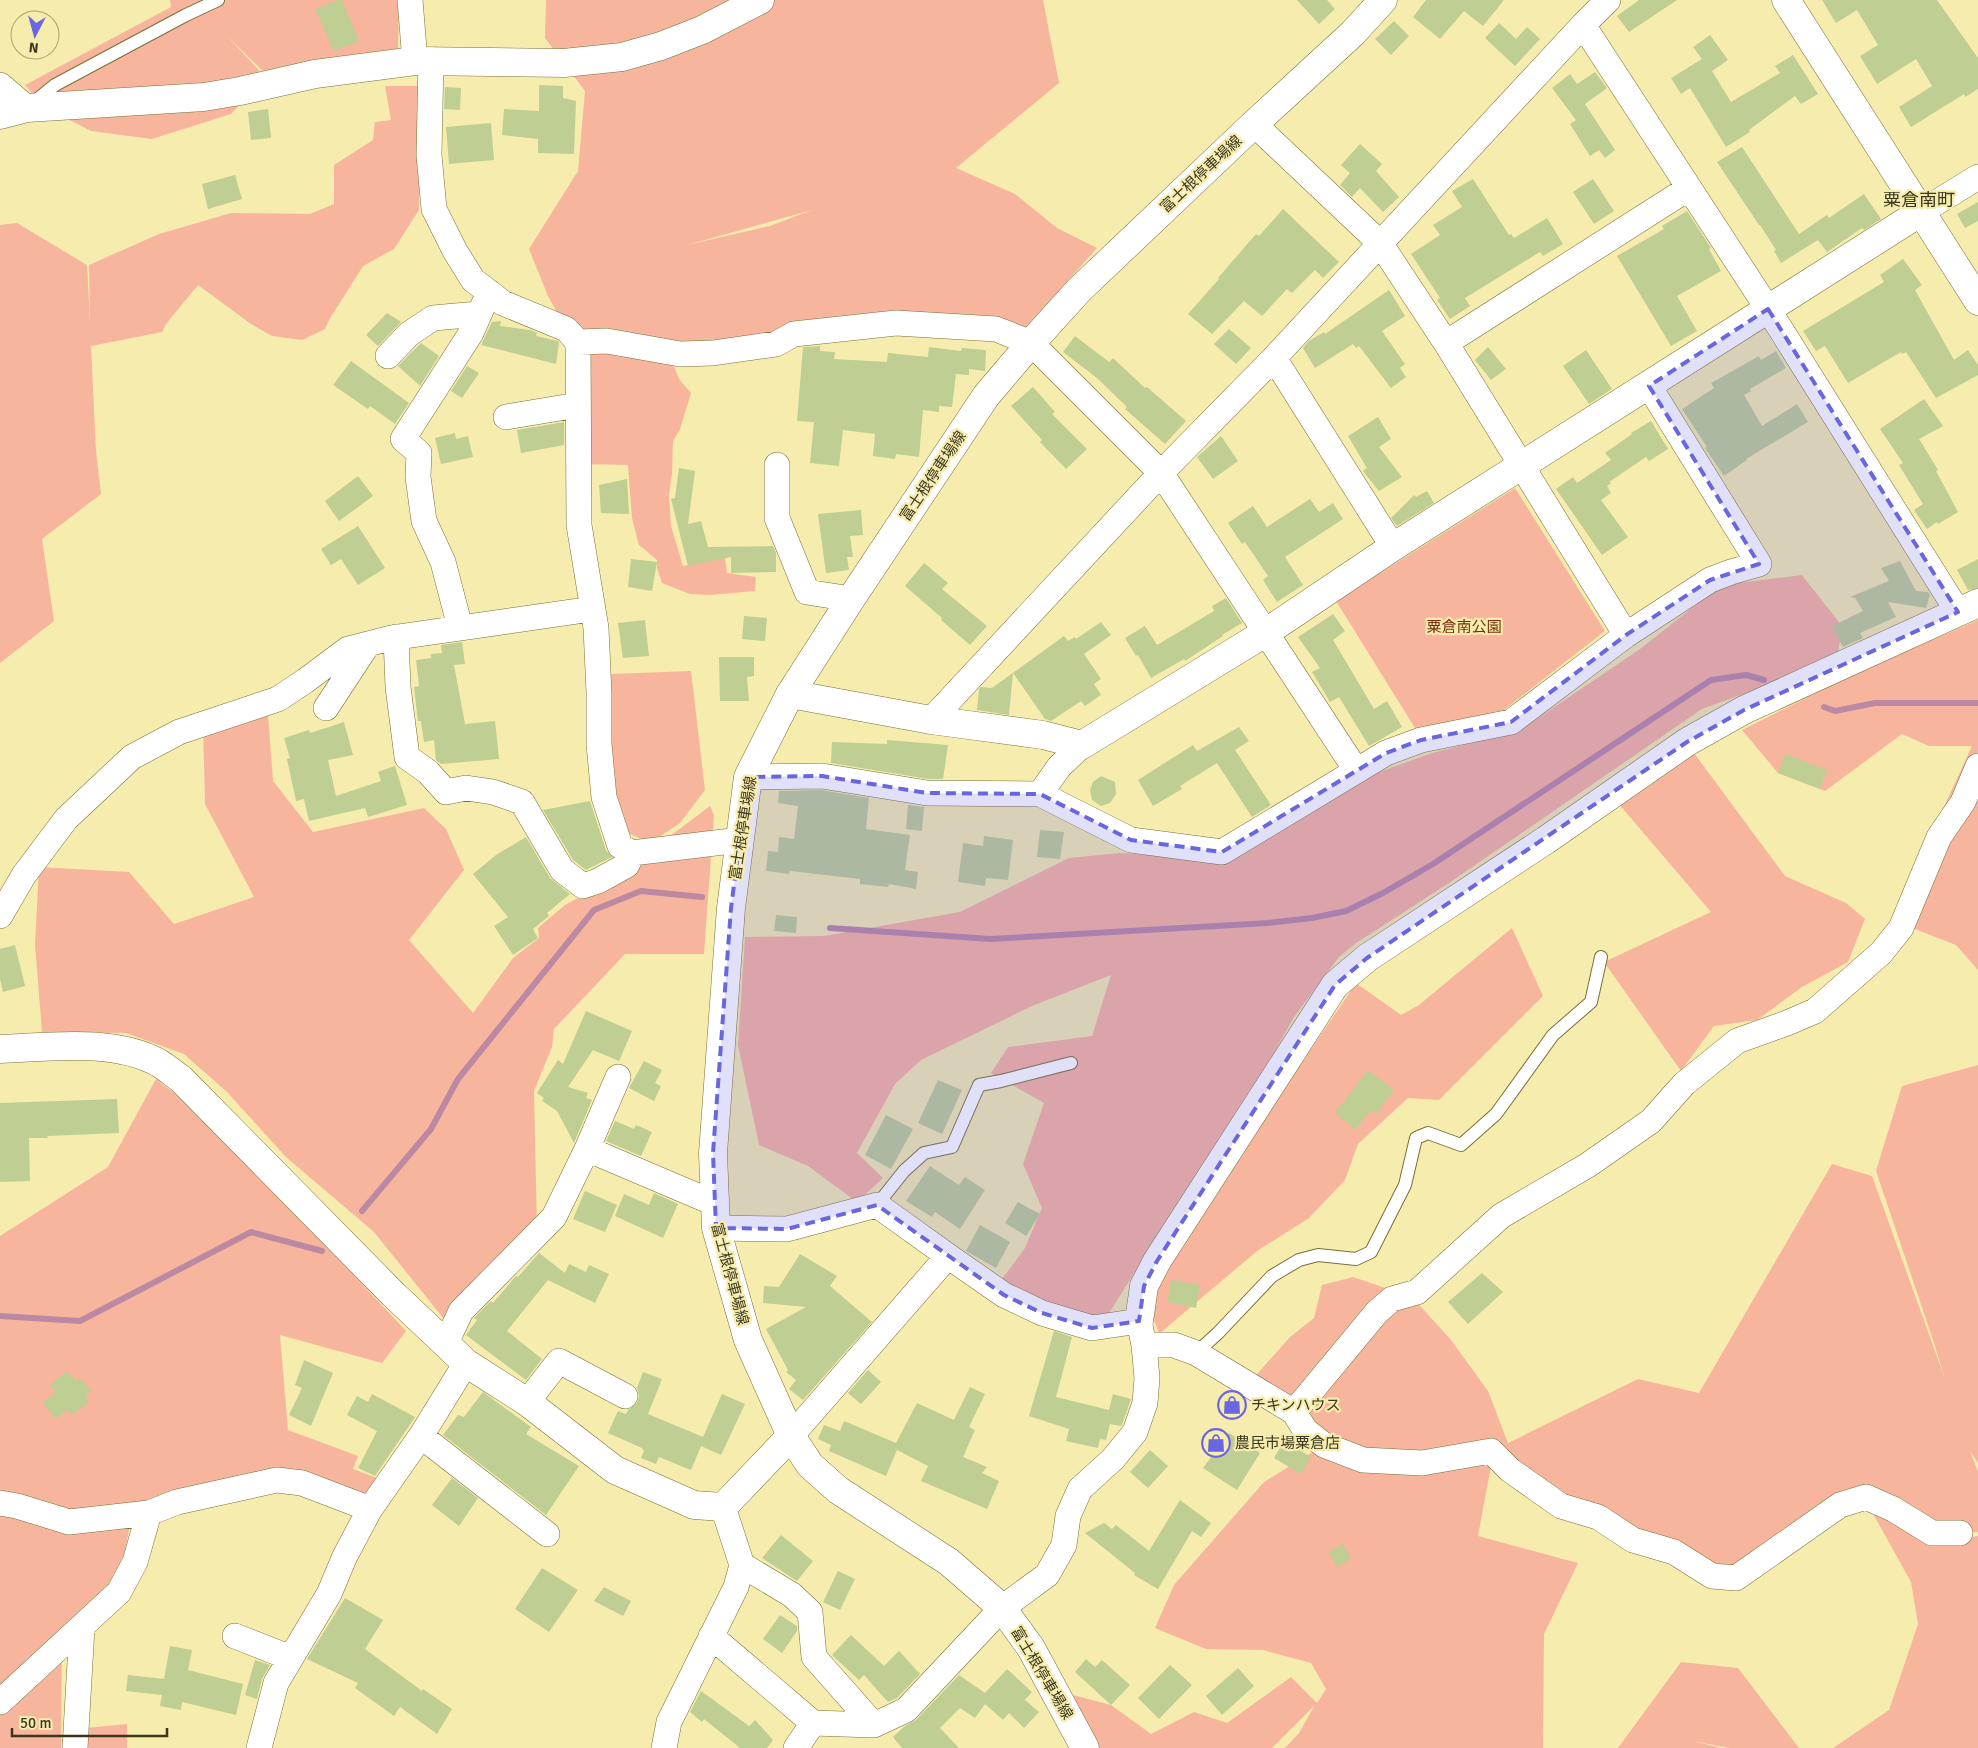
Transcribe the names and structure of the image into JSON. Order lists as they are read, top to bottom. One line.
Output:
{"streets":{"street":["富士根停車場線"]},"districts":["粟倉南町"],"parks":["粟倉南公園"],"places":{"shop":["チキンハウス","農民市場粟倉店"]},"scale_bar":"50 m","north":"bottom"}
